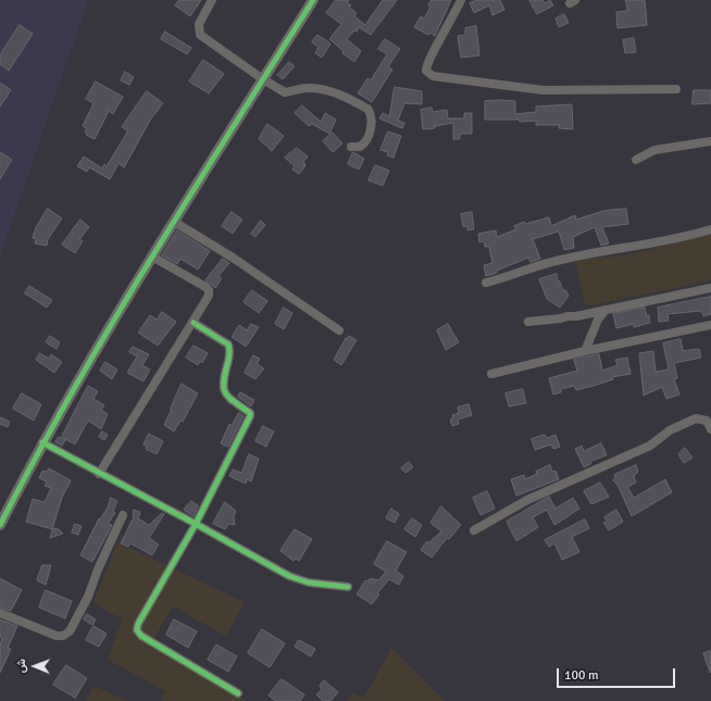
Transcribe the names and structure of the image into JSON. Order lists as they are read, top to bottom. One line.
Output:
{"scale_bar":"100 m","north":"left"}
